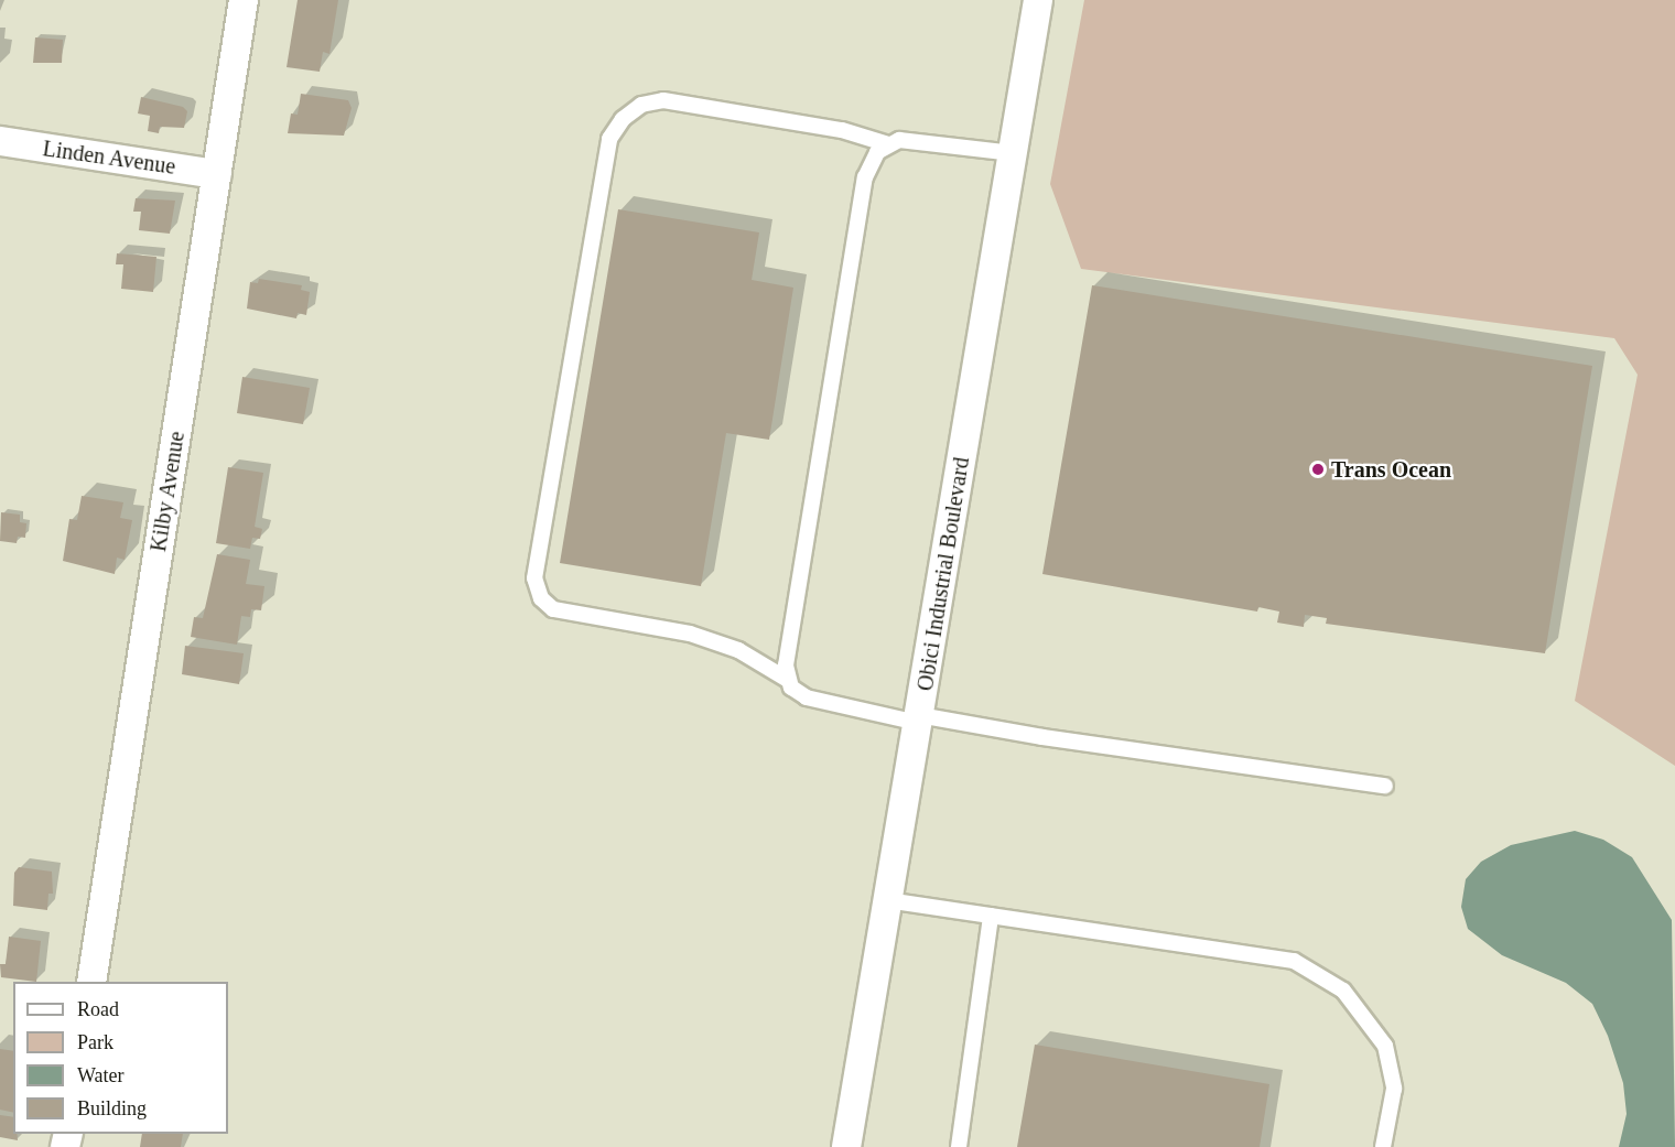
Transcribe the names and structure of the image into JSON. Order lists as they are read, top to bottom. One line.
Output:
{"streets":{"street":["Linden Avenue","Kilby Avenue","Obici Industrial Boulevard"]},"crossings":[["Linden Avenue","Kilby Avenue"]],"places":["Trans Ocean"],"legend":["Road","Park","Water","Building"]}
